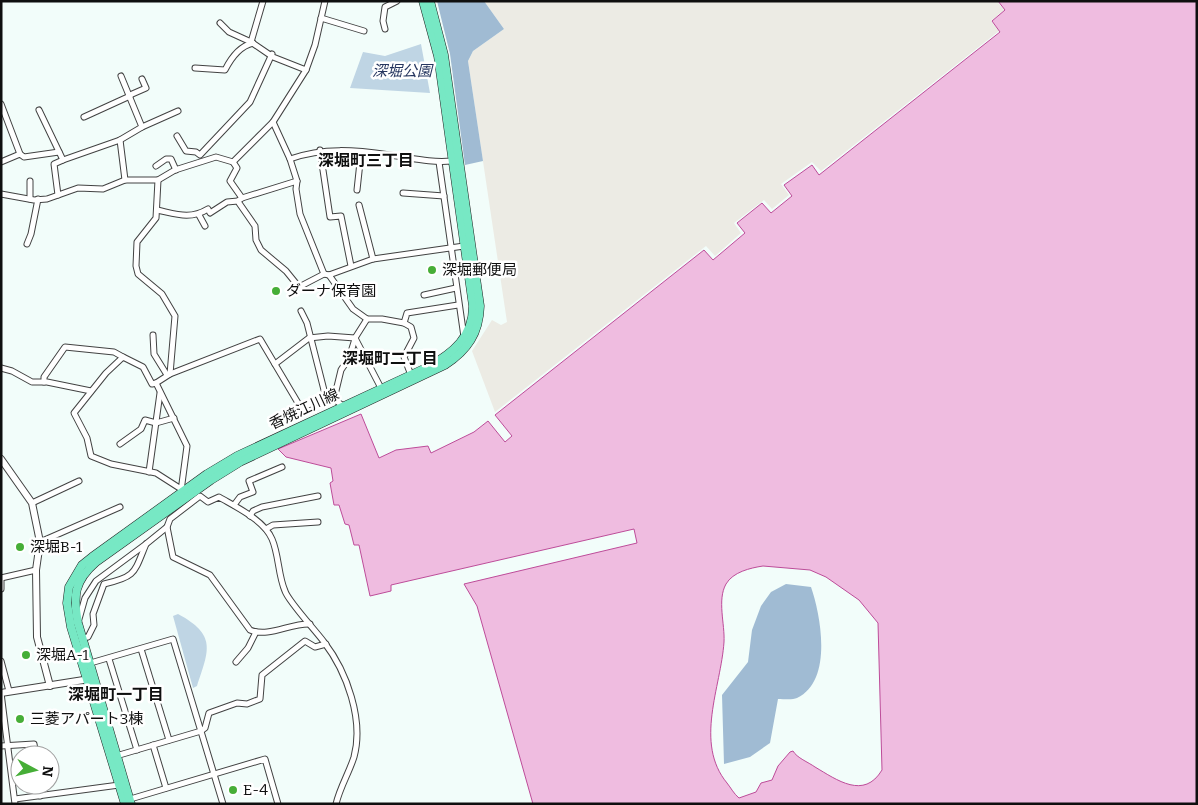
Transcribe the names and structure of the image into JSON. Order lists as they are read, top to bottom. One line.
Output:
{"streets":{"main road":["香焼江川線"]},"districts":["深堀町三丁目","深堀町二丁目","深堀町一丁目"],"parks":["深堀公園"],"places":["深堀郵便局","ダーナ保育園","深堀B-1","深堀A-1","三菱アパート3棟","E-4"],"north":"right"}
